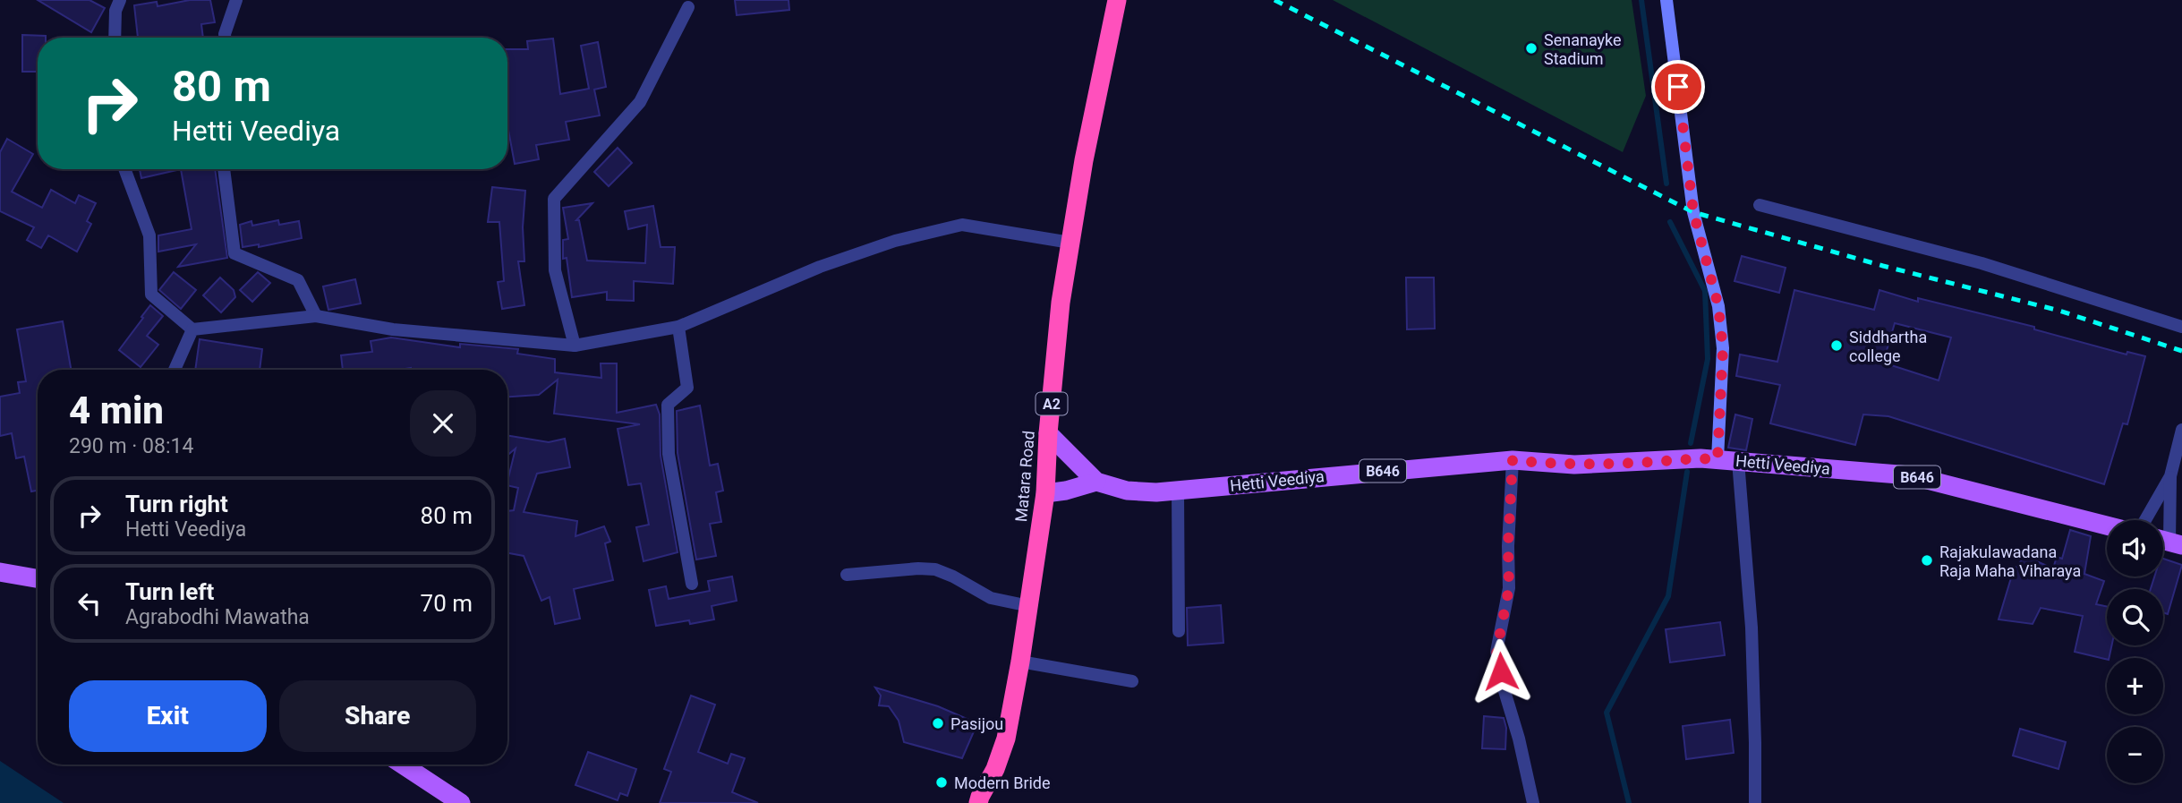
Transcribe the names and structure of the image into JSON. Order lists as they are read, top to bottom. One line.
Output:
{"streets":{"highway":["A2","Matara Road"],"main road":["Hetti Veediya","B646"]},"crossings":[["Hetti Veediya","Matara Road"]],"places":["Senanayke Stadium","Siddhartha college","Rajakulawadana Raja Maha Viharaya","Pasijou","Modern Bride"],"page":{"turn":["80 m","Hetti Veediya"],"heading":["4 min","290 m · 08:14"],"list":[{"name":"Turn right","note":"Hetti Veediya","value":"80 m"},{"name":"Turn left","note":"Agrabodhi Mawatha","value":"70 m"}],"map_buttons":["+","−"],"buttons":["Exit","Share"]}}
